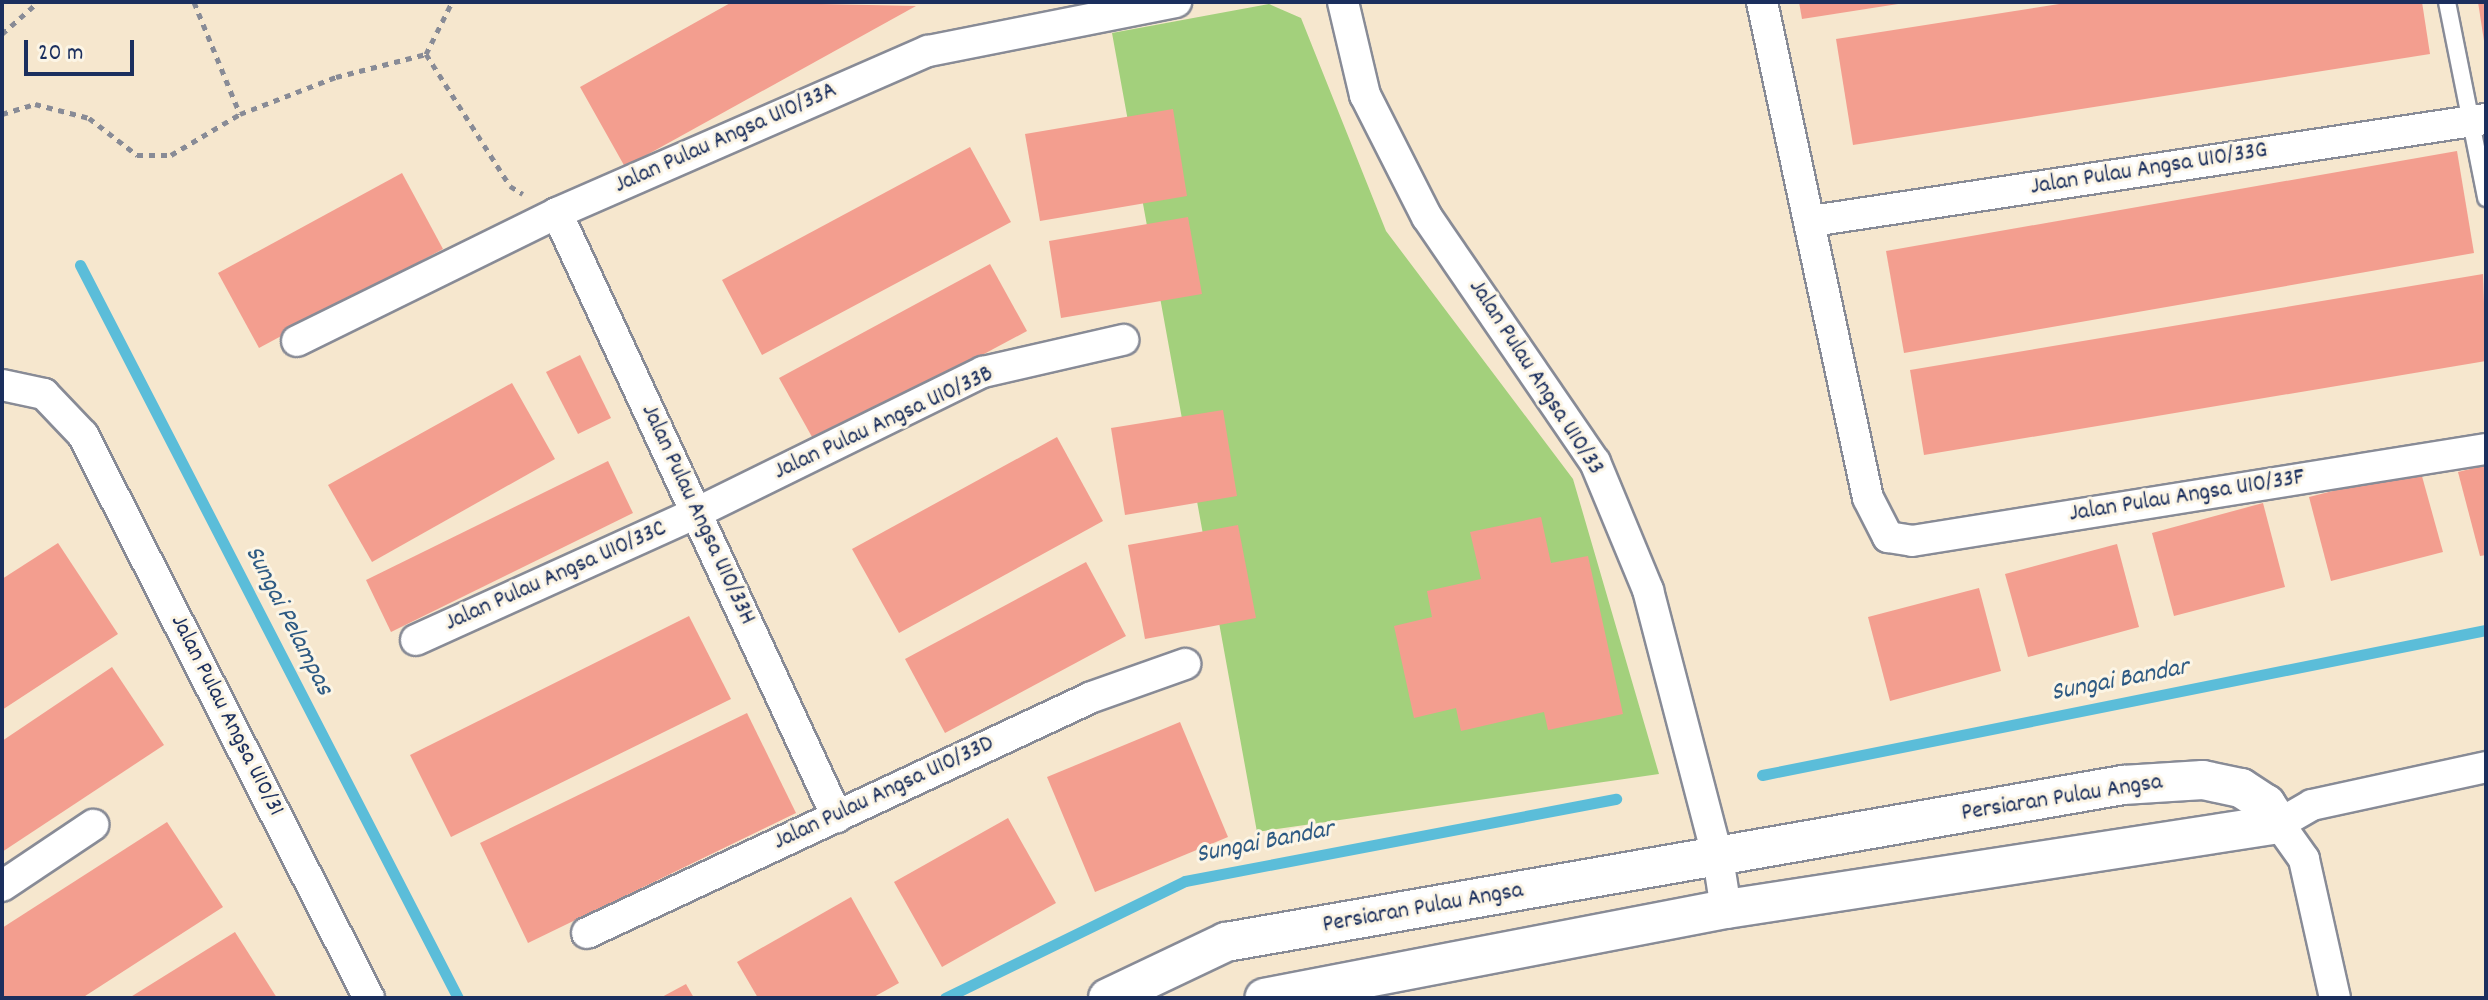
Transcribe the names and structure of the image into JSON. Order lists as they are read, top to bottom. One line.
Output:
{"streets":{"street":["Jalan Pulau Angsa U10/33A","Jalan Pulau Angsa U10/33G","Jalan Pulau Angsa U10/33","Jalan Pulau Angsa U10/33B","Jalan Pulau Angsa U10/33F","Jalan Pulau Angsa U10/33H","Jalan Pulau Angsa U10/33C","Jalan Pulau Angsa U10/31","Jalan Pulau Angsa U10/33D","Persiaran Pulau Angsa"]},"crossings":[["Jalan Pulau Angsa U10/33A","Jalan Pulau Angsa U10/33H"],["Jalan Pulau Angsa U10/33G","Jalan Pulau Angsa U10/33F"],["Jalan Pulau Angsa U10/33","Persiaran Pulau Angsa"],["Jalan Pulau Angsa U10/33B","Jalan Pulau Angsa U10/33H"],["Jalan Pulau Angsa U10/33B","Jalan Pulau Angsa U10/33C"],["Jalan Pulau Angsa U10/33H","Jalan Pulau Angsa U10/33C"],["Jalan Pulau Angsa U10/33H","Jalan Pulau Angsa U10/33D"]],"water":["Sungai Pelampas","Sungai Bandar"],"scale_bar":"20 m"}
